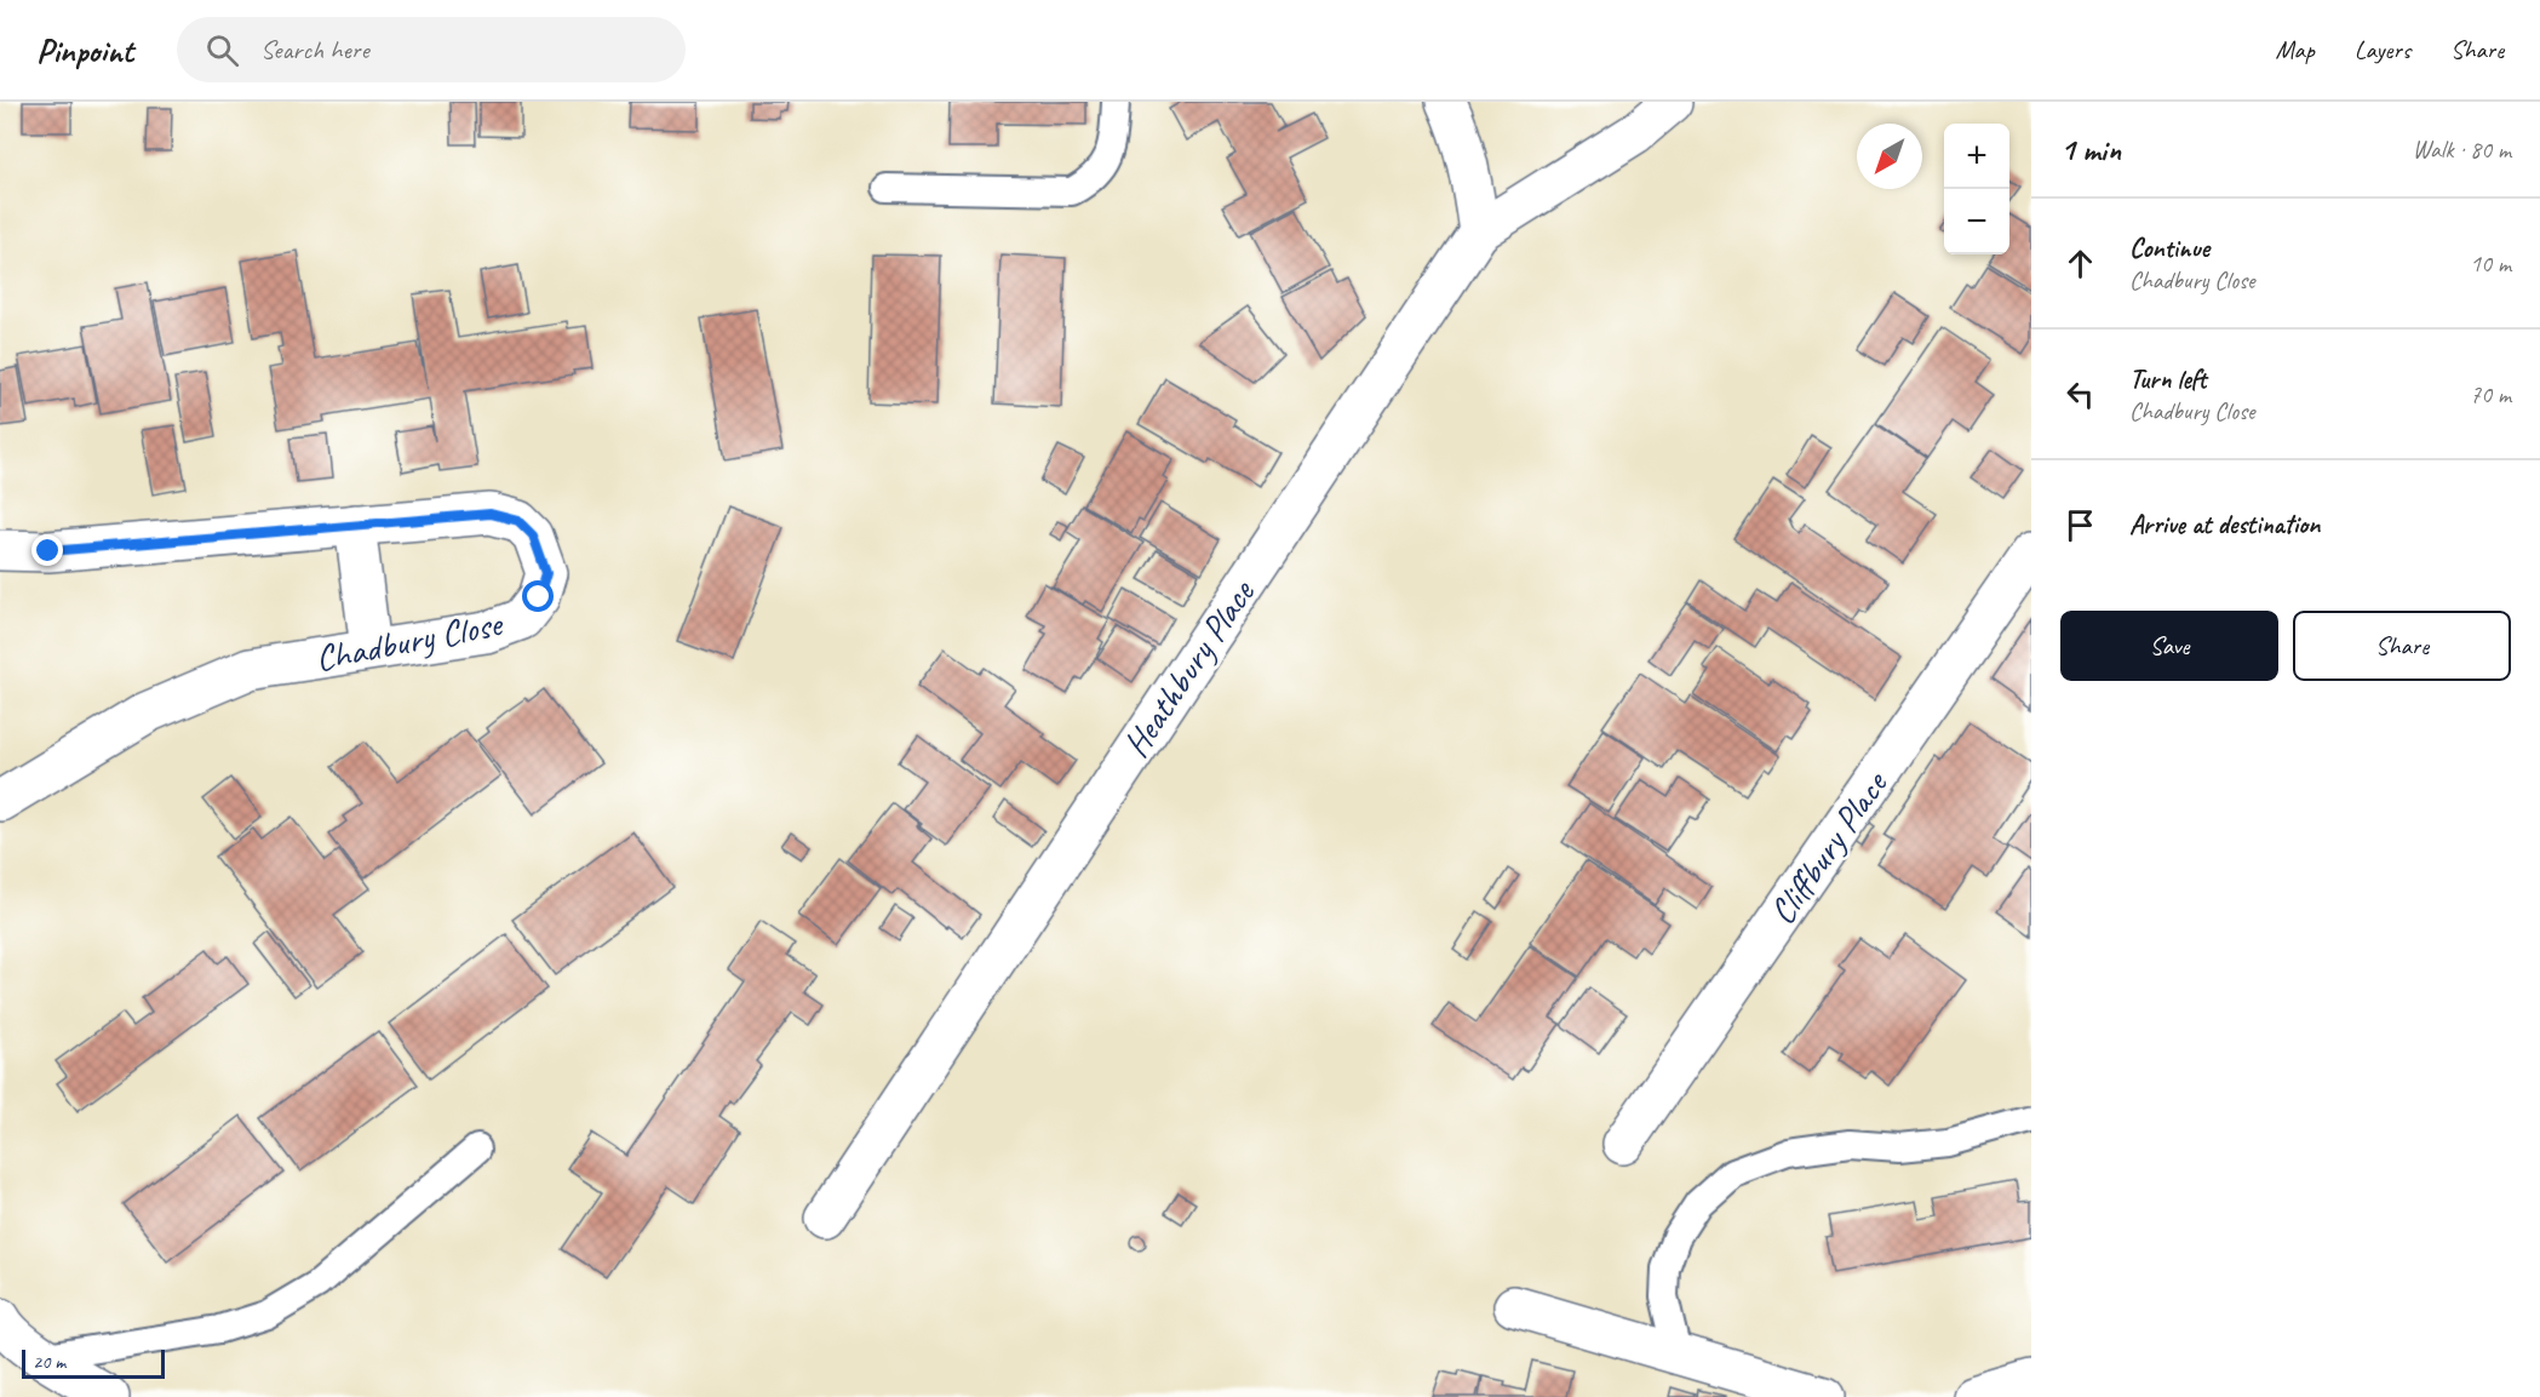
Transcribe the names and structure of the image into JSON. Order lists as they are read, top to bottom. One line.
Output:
{"streets":{"street":["Chadbury Close","Heathbury Place","Cliffbury Place"]},"scale_bar":"20 m","north":"bottom left","page":{"header":"Pinpoint","search":"Search here","nav":["Map","Layers","Share"],"heading":["1 min","Walk · 80 m"],"map_buttons":["+","−"],"list":[["Continue","Chadbury Close","10 m"],["Turn left","Chadbury Close","70 m"],"Arrive at destination"],"buttons":["Save","Share"],"scale":"20 m"}}
